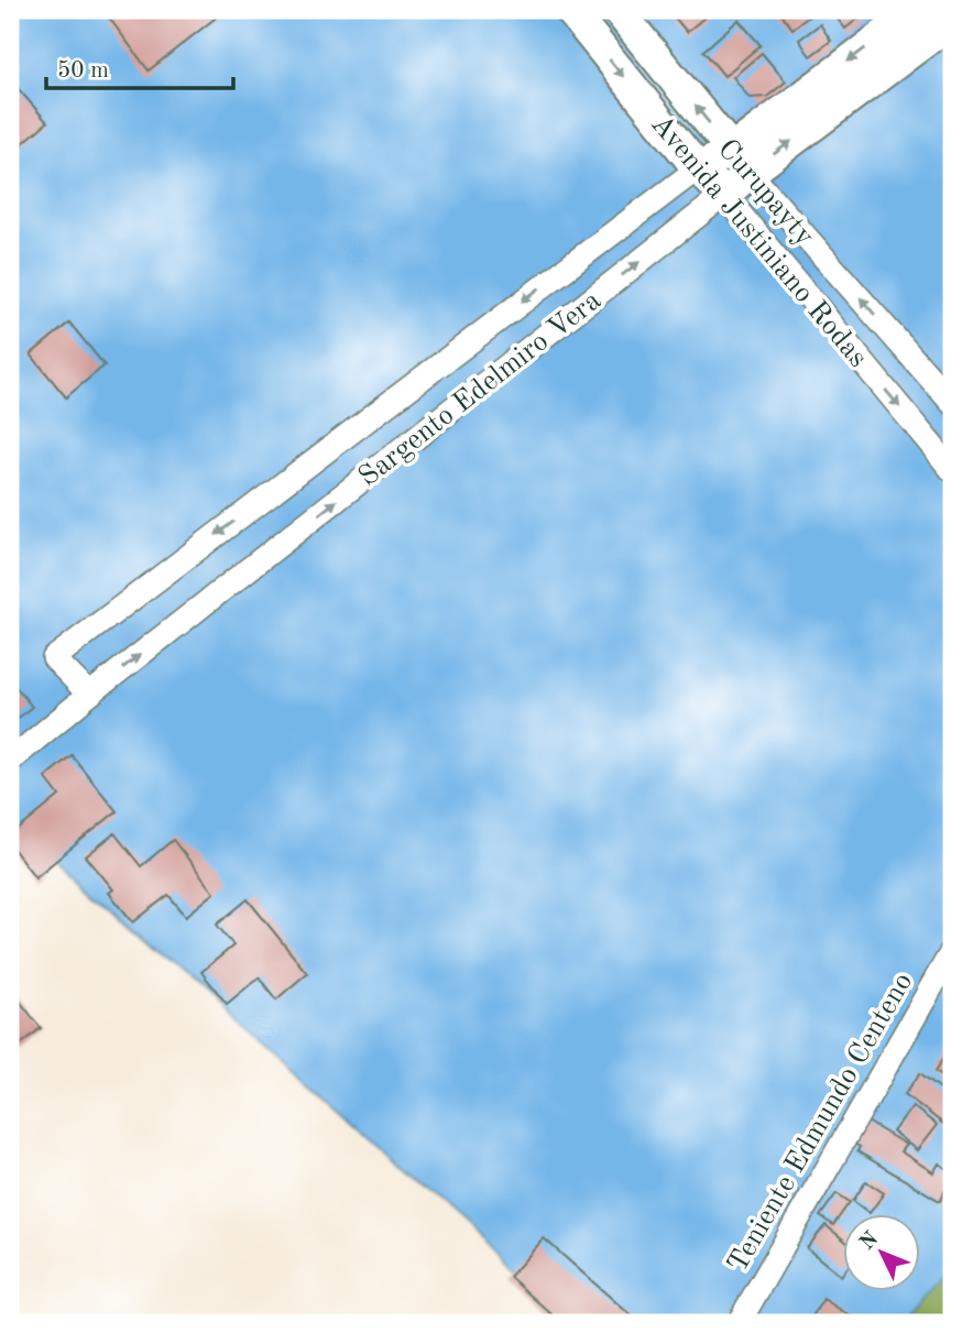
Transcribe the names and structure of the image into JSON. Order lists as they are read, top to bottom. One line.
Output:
{"streets":{"street":["Curupayty","Avenida Justiniano Rodas","Sargento Edelmiro Vera","Teniente Edmundo Centeno"]},"crossings":[["Curupayty","Sargento Edelmiro Vera"],["Avenida Justiniano Rodas","Sargento Edelmiro Vera"]],"one_way":["Curupayty","Avenida Justiniano Rodas"],"scale_bar":"50 m","north":"top left"}
